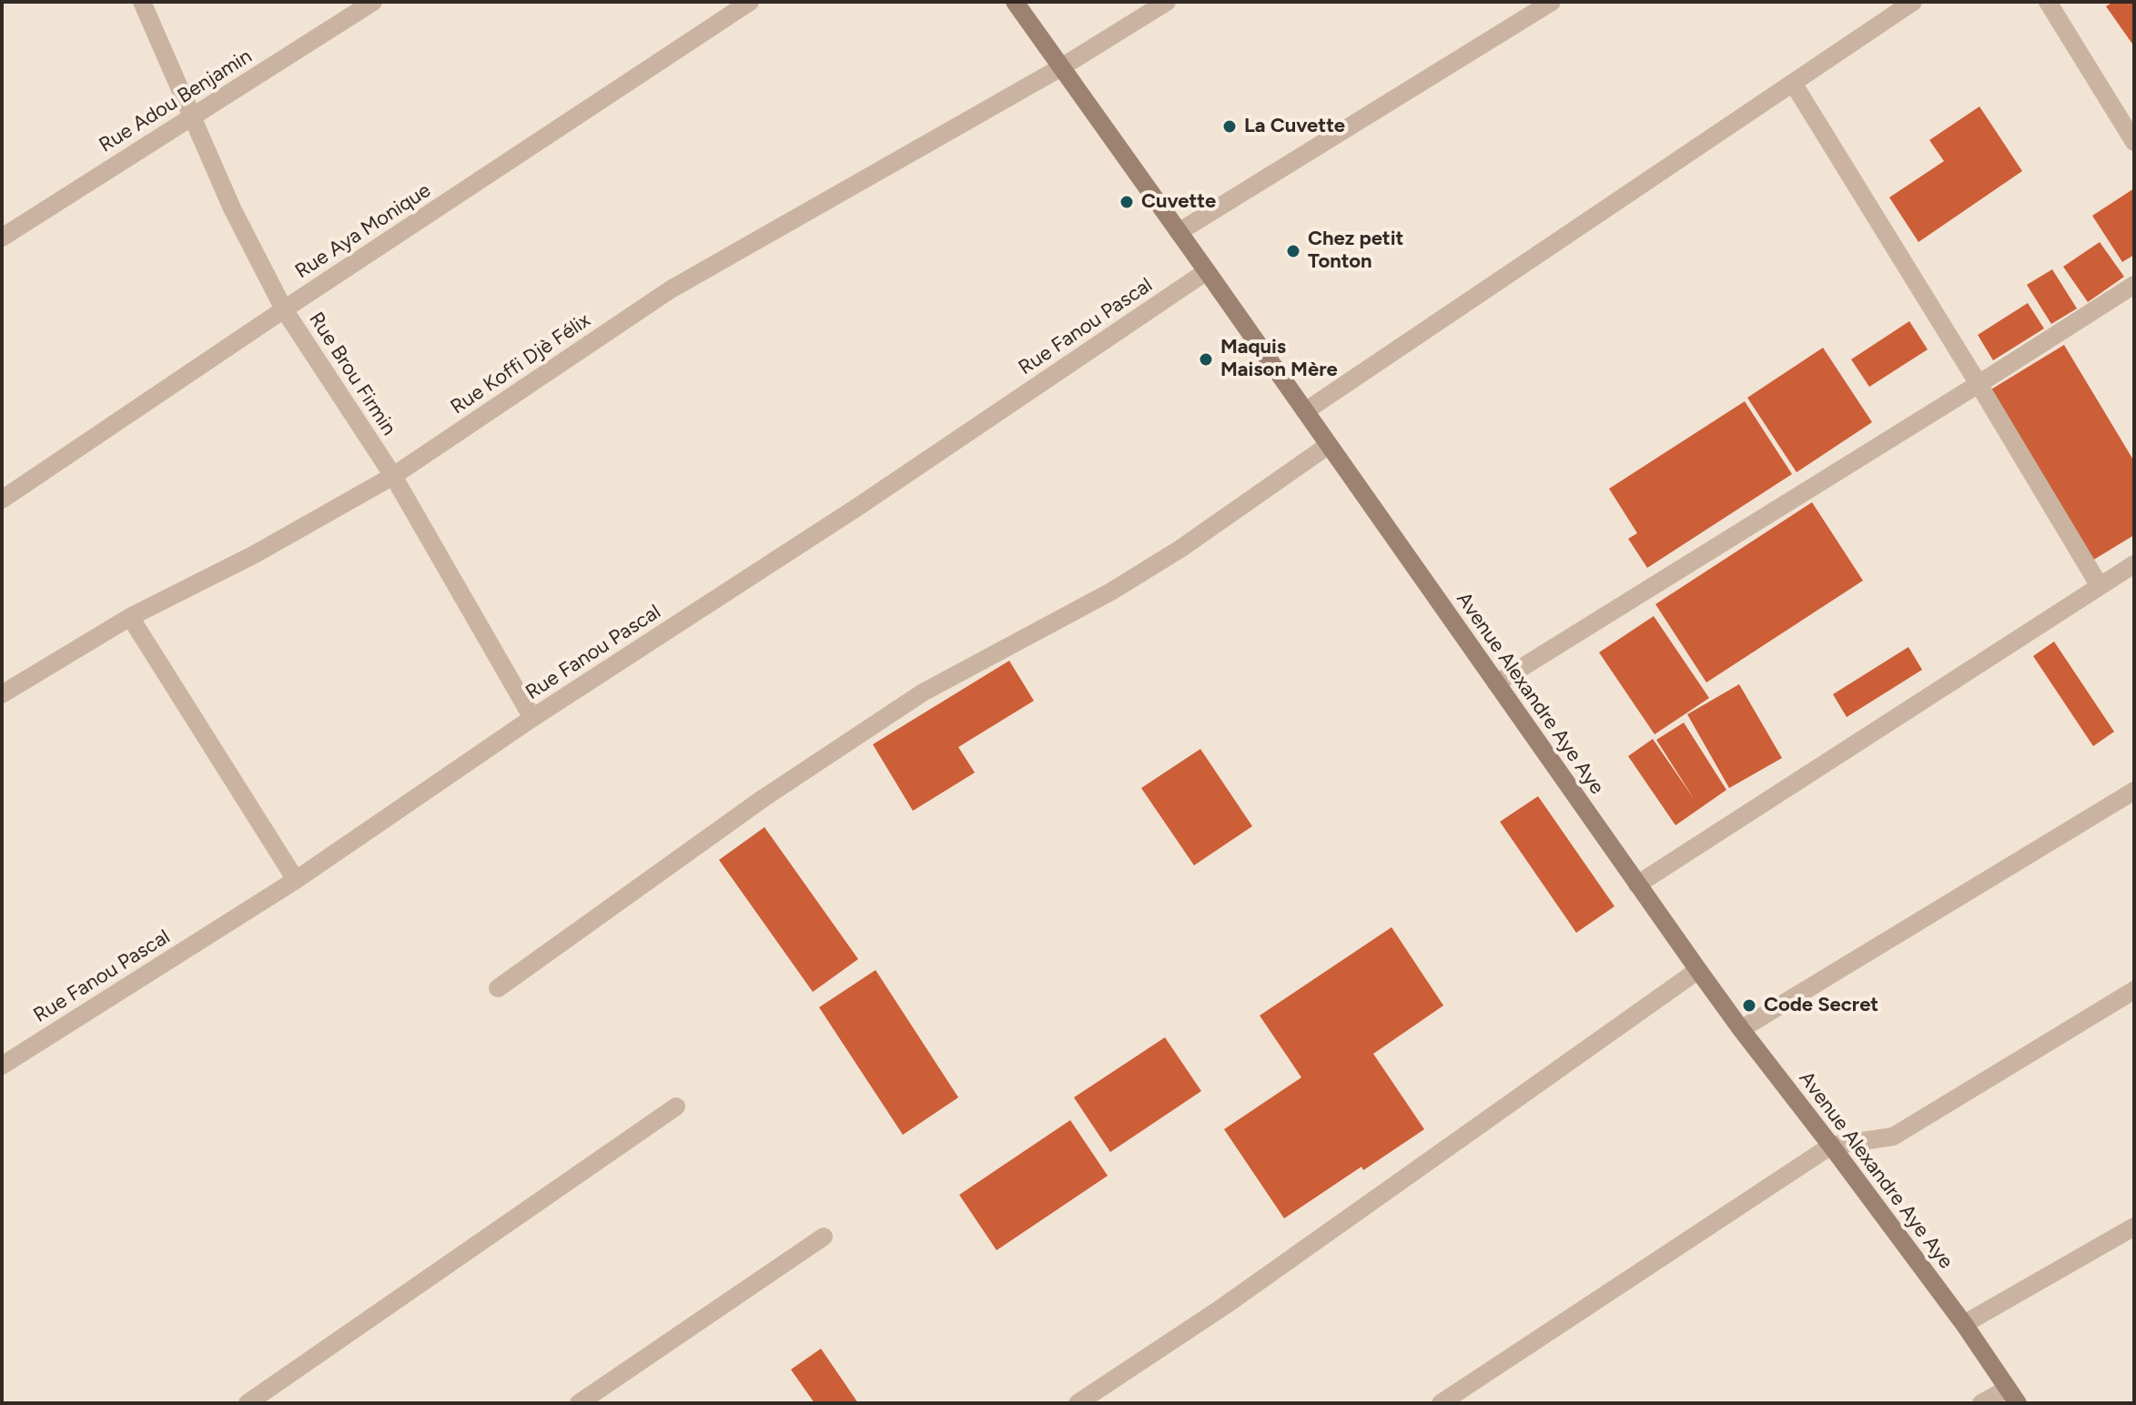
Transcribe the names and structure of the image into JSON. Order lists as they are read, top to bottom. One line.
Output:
{"streets":{"street":["Rue Adou Benjamin","Rue Aya Monique","Rue Fanou Pascal","Rue Koffi Djè Félix","Rue Brou Firmin","Avenue Alexandre Aye Aye"]},"crossings":[["Rue Adou Benjamin","Rue Brou Firmin"],["Rue Aya Monique","Rue Brou Firmin"],["Rue Fanou Pascal","Rue Brou Firmin"],["Rue Fanou Pascal","Avenue Alexandre Aye Aye"],["Rue Koffi Djè Félix","Rue Brou Firmin"],["Rue Koffi Djè Félix","Avenue Alexandre Aye Aye"]],"places":["La Cuvette","Cuvette","Chez petit Tonton","Maquis Maison Mère","Code Secret"]}
